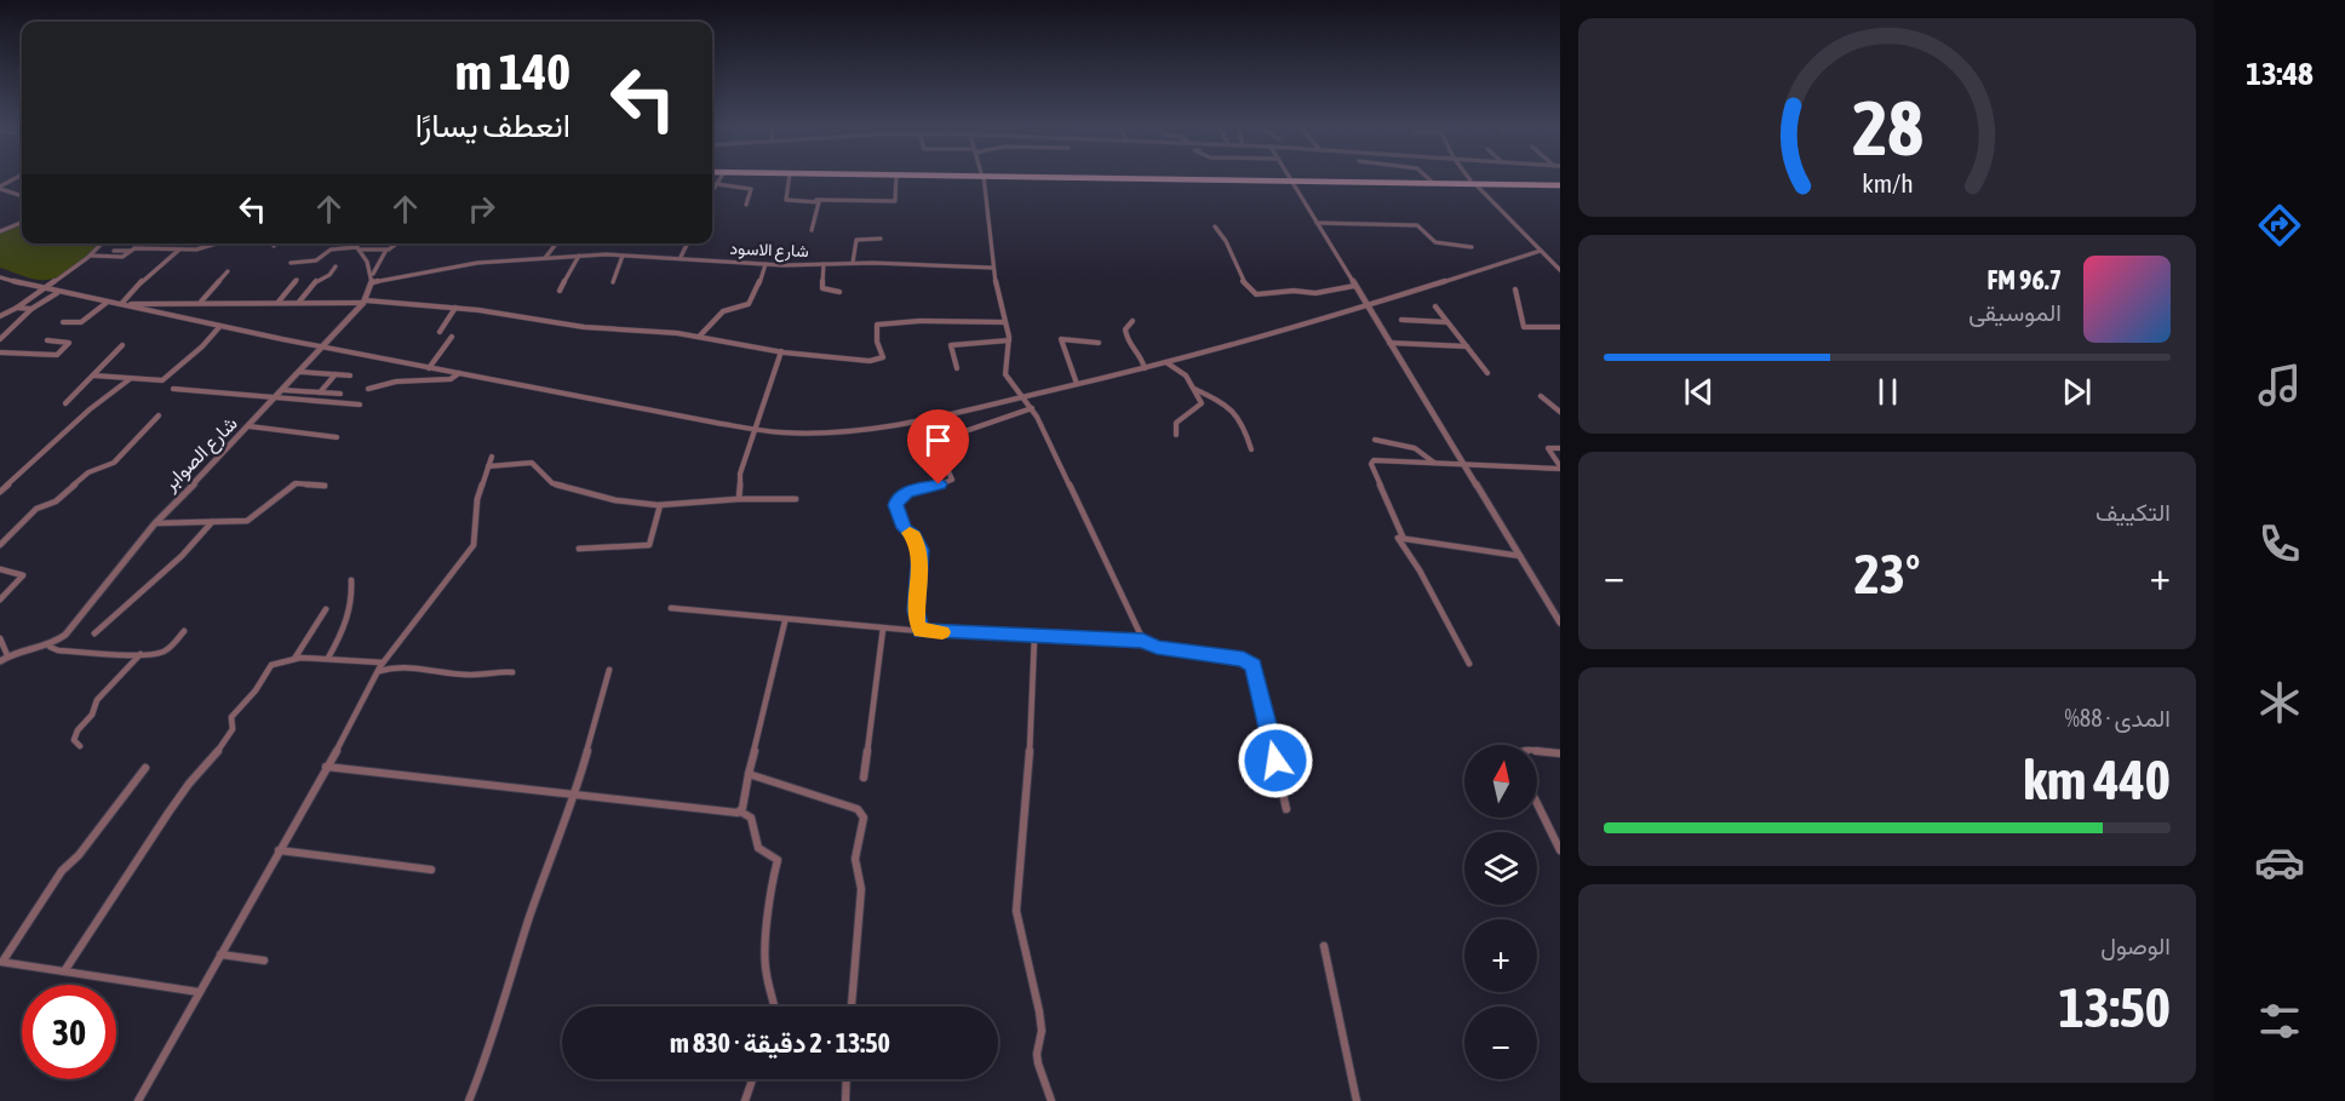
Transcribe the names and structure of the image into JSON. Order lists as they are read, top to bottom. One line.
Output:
{"streets":{"street":["شارع الاسود","شارع الصوابر"]},"crossings":[["شارع الاسود","شارع الصوابر"]],"north":"top","page":{"tabs":"13:48","turn":["140 m","انعطف يسارًا"],"song":["96.7 FM","الموسيقى"],"tile":["التكييف",["المدى · 88%","440 km"],["الوصول","13:50"]],"heat":["−","23°","+"],"map_buttons":["+","−"],"limit":"30","trip":"13:50 · 2 دقيقة · 830 m","gauge":["28","km/h"]}}
